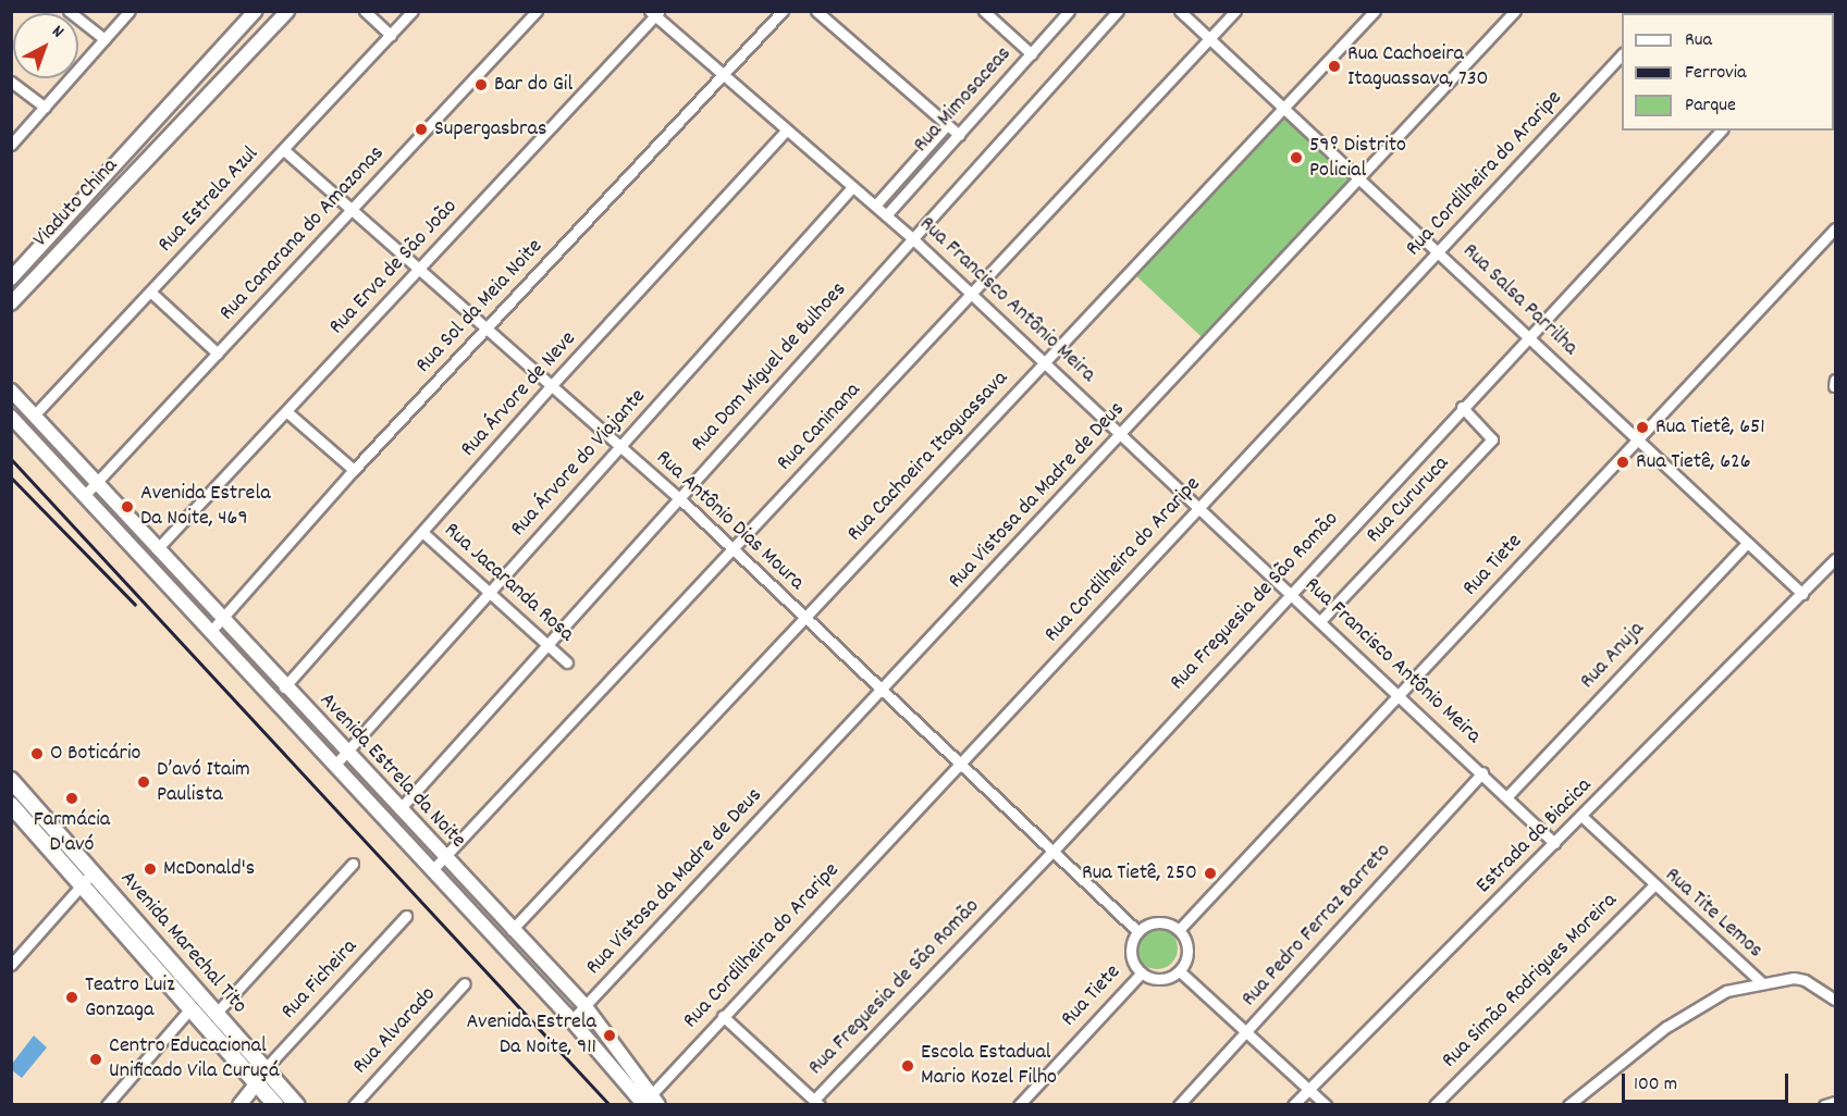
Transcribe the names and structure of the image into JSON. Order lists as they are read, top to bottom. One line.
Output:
{"streets":{"main road":["Avenida Marechal Tito"],"street":["Rua Mimosaceas","Rua Cordilheira do Araripe","Rua Estrela Azul","Viaduto China","Rua Canarana do Amazonas","Rua Erva de São João","Rua Francisco Antônio Meira","Rua Salsa Parrilha","Rua Sol da Meia Noite","Rua Dom Miguel de Bulhoes","Rua Árvore de Neve","Rua Caninana","Rua Cachoeira Itaguassava","Rua Árvore do Viajante","Rua Vistosa da Madre de Deus","Rua Cururuca","Rua Antônio Dias Moura","Rua Tiete","Rua Jacaranda Rosa","Rua Freguesia de São Romão","Rua Anuja","Avenida Estrela da Noite","Estrada da Biacica","Rua Tite Lemos","Rua Pedro Ferraz Barreto","Rua Ficheira","Rua Simão Rodrigues Moreira","Rua Alvarado"]},"crossings":[["Rua Mimosaceas","Rua Francisco Antônio Meira"],["Rua Cordilheira do Araripe","Rua Francisco Antônio Meira"],["Rua Cordilheira do Araripe","Rua Salsa Parrilha"],["Rua Cordilheira do Araripe","Rua Antônio Dias Moura"],["Rua Cordilheira do Araripe","Avenida Estrela da Noite"],["Rua Estrela Azul","Rua Antônio Dias Moura"],["Rua Estrela Azul","Avenida Estrela da Noite"],["Rua Canarana do Amazonas","Rua Antônio Dias Moura"],["Rua Canarana do Amazonas","Avenida Estrela da Noite"],["Rua Erva de São João","Rua Francisco Antônio Meira"],["Rua Erva de São João","Rua Antônio Dias Moura"],["Rua Erva de São João","Avenida Estrela da Noite"],["Rua Francisco Antônio Meira","Rua Sol da Meia Noite"],["Rua Francisco Antônio Meira","Rua Dom Miguel de Bulhoes"],["Rua Francisco Antônio Meira","Rua Árvore de Neve"],["Rua Francisco Antônio Meira","Rua Caninana"],["Rua Francisco Antônio Meira","Rua Cachoeira Itaguassava"],["Rua Francisco Antônio Meira","Rua Árvore do Viajante"],["Rua Francisco Antônio Meira","Rua Vistosa da Madre de Deus"],["Rua Francisco Antônio Meira","Rua Cururuca"],["Rua Francisco Antônio Meira","Rua Tiete"],["Rua Francisco Antônio Meira","Rua Freguesia de São Romão"],["Rua Francisco Antônio Meira","Rua Anuja"],["Rua Francisco Antônio Meira","Estrada da Biacica"],["Rua Francisco Antônio Meira","Rua Pedro Ferraz Barreto"],["Rua Salsa Parrilha","Rua Caninana"],["Rua Salsa Parrilha","Rua Cachoeira Itaguassava"],["Rua Salsa Parrilha","Rua Vistosa da Madre de Deus"],["Rua Salsa Parrilha","Rua Tiete"],["Rua Salsa Parrilha","Rua Freguesia de São Romão"],["Rua Salsa Parrilha","Rua Anuja"],["Rua Salsa Parrilha","Estrada da Biacica"],["Rua Sol da Meia Noite","Rua Antônio Dias Moura"],["Rua Sol da Meia Noite","Avenida Estrela da Noite"],["Rua Dom Miguel de Bulhoes","Rua Antônio Dias Moura"],["Rua Dom Miguel de Bulhoes","Rua Jacaranda Rosa"],["Rua Dom Miguel de Bulhoes","Avenida Estrela da Noite"],["Rua Árvore de Neve","Rua Antônio Dias Moura"],["Rua Árvore de Neve","Rua Jacaranda Rosa"],["Rua Árvore de Neve","Avenida Estrela da Noite"],["Rua Caninana","Rua Antônio Dias Moura"],["Rua Caninana","Avenida Estrela da Noite"],["Rua Cachoeira Itaguassava","Rua Antônio Dias Moura"],["Rua Cachoeira Itaguassava","Avenida Estrela da Noite"],["Rua Árvore do Viajante","Rua Antônio Dias Moura"],["Rua Árvore do Viajante","Rua Jacaranda Rosa"],["Rua Árvore do Viajante","Avenida Estrela da Noite"],["Rua Vistosa da Madre de Deus","Rua Antônio Dias Moura"],["Rua Vistosa da Madre de Deus","Avenida Estrela da Noite"],["Rua Cururuca","Rua Freguesia de São Romão"],["Rua Antônio Dias Moura","Rua Tiete"],["Rua Antônio Dias Moura","Rua Freguesia de São Romão"],["Estrada da Biacica","Rua Tite Lemos"],["Rua Tite Lemos","Rua Simão Rodrigues Moreira"],["Avenida Marechal Tito","Rua Ficheira"]],"places":["Rua Cachoeira Itaguassava, 730","Bar do Gil","Supergasbras","59º Distrito Policial","Rua Tietê, 651","Rua Tietê, 626","Avenida Estrela Da Noite, 469","O Boticário","D’avó Itaim Paulista","Farmácia D'avó","McDonald's","Rua Tietê, 250","Teatro Luiz Gonzaga","Avenida Estrela Da Noite, 911","Centro Educacional Unificado Vila Curuçá","Escola Estadual Mario Kozel Filho"],"legend":["Rua","Ferrovia","Parque"],"scale_bar":"100 m","north":"top right"}
